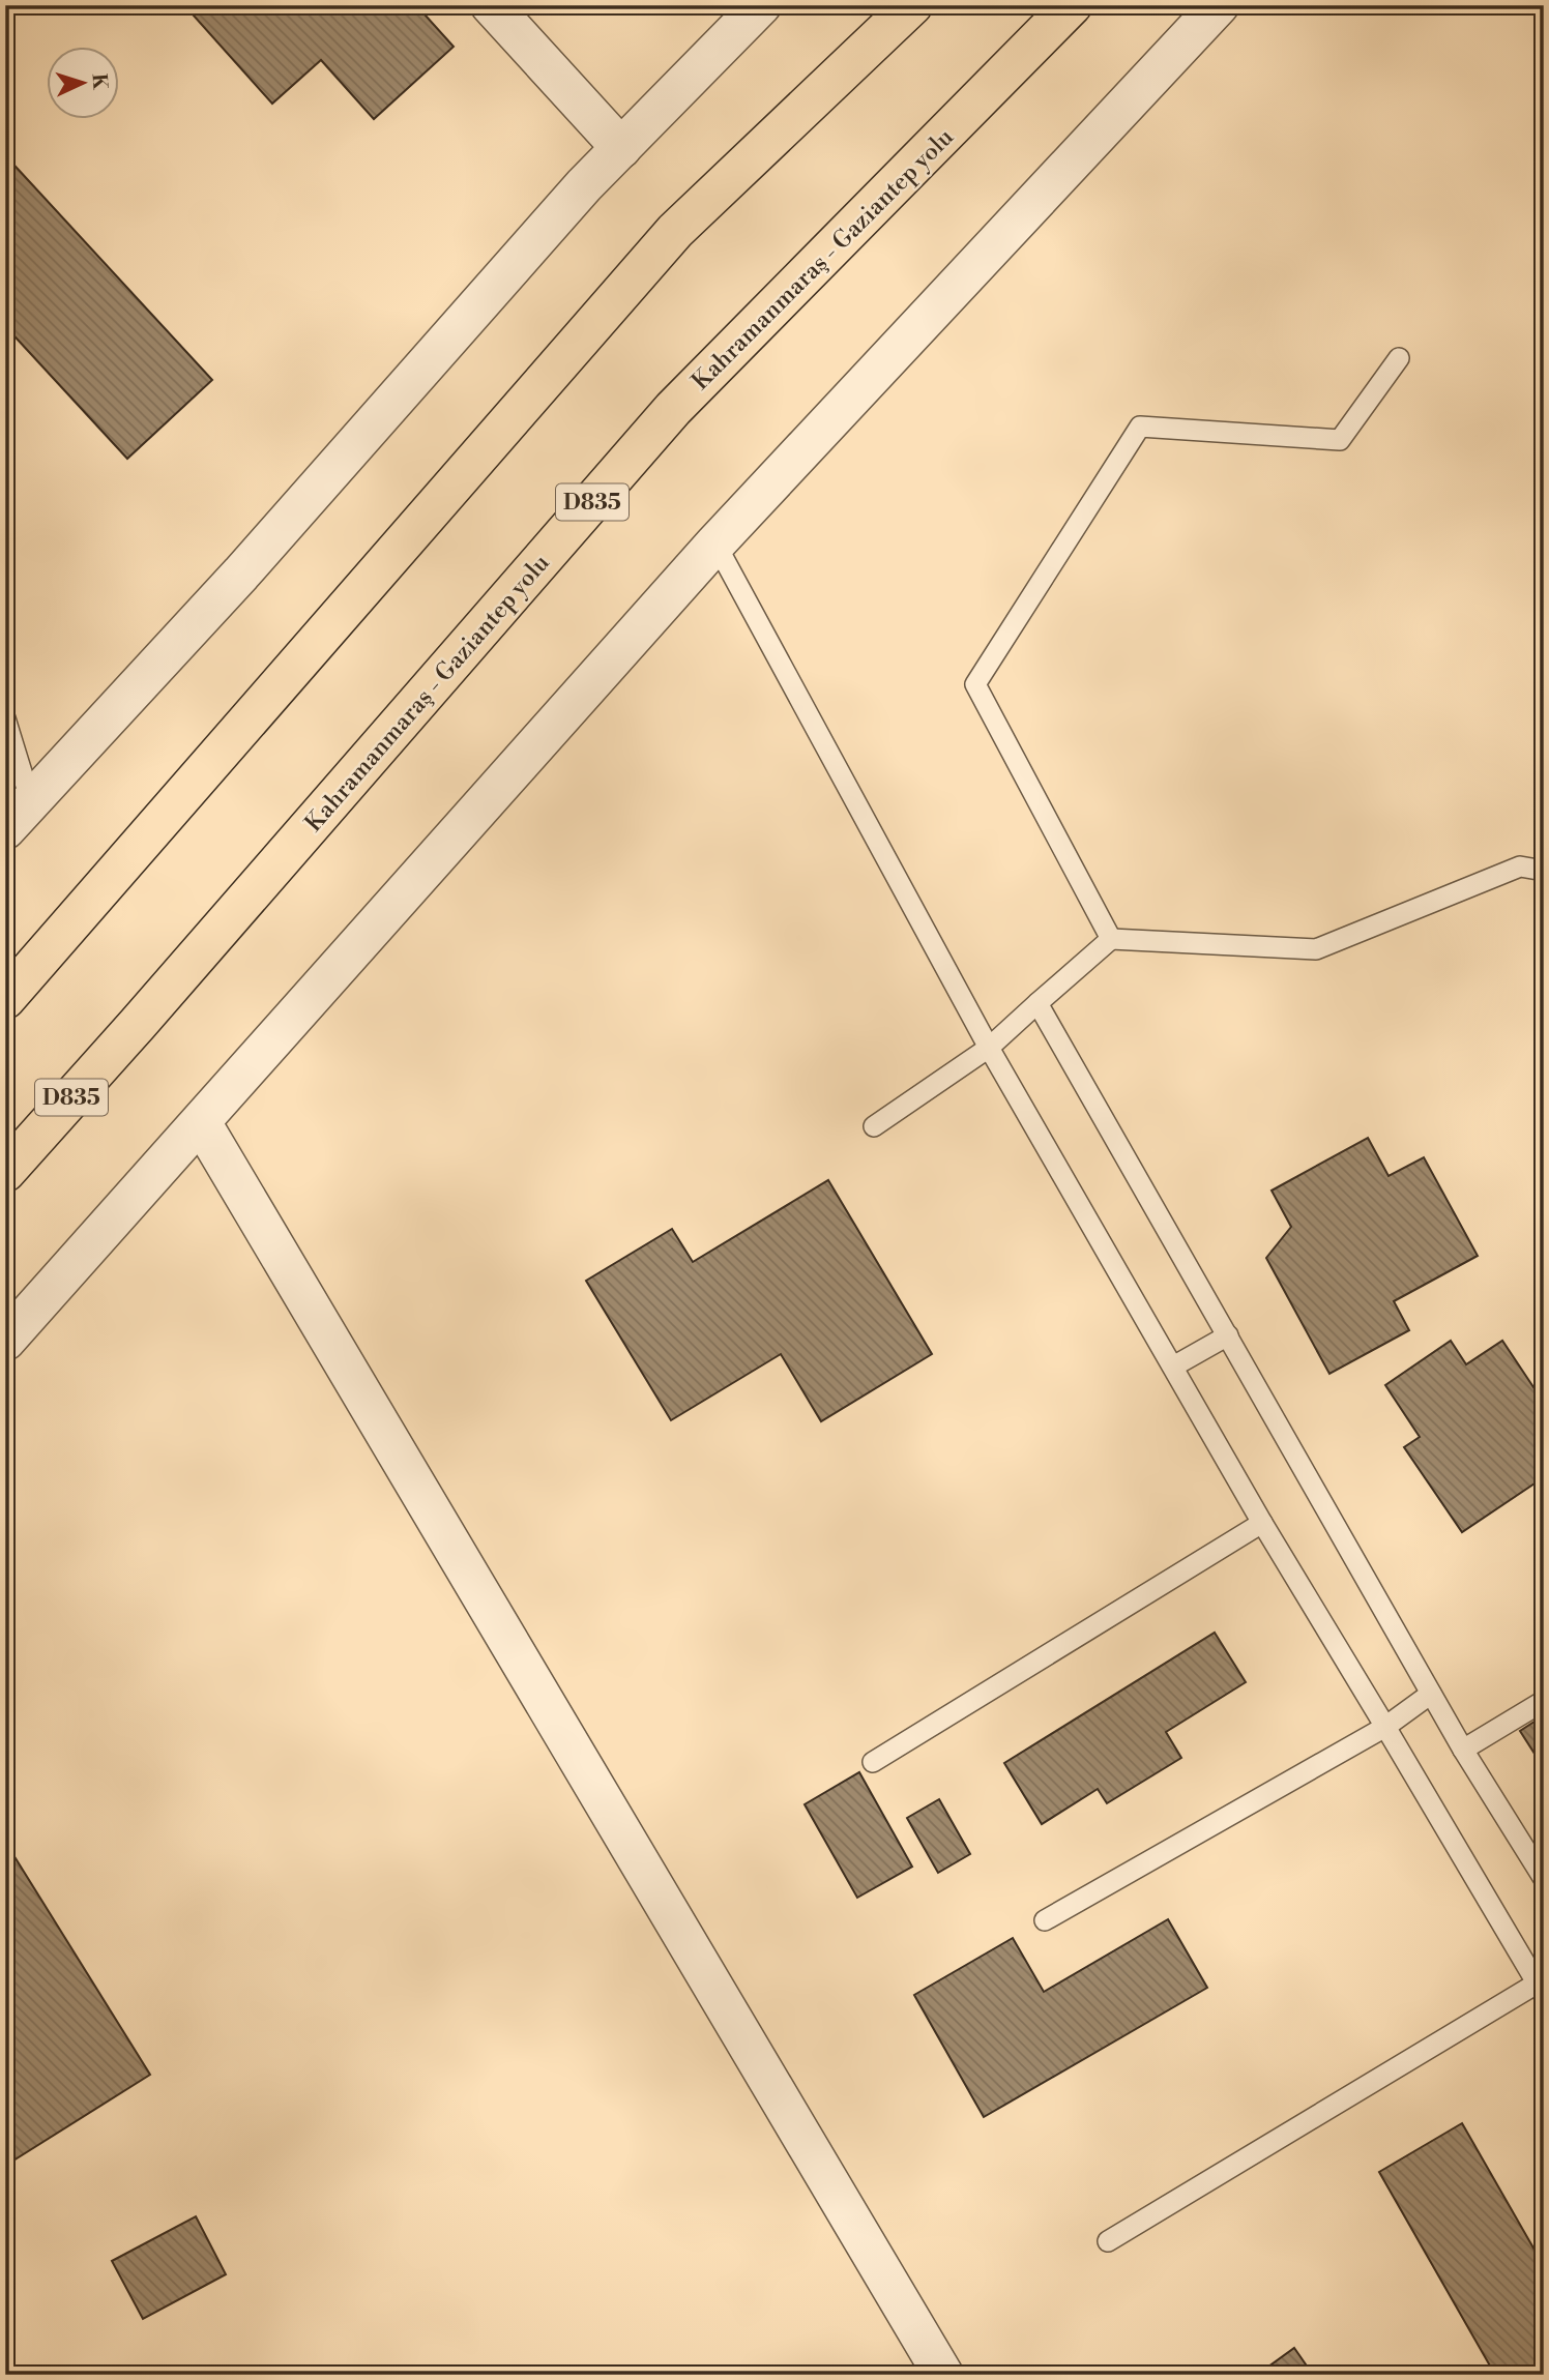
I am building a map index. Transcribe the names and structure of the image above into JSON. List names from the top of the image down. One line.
{"streets":{"highway":["Kahramanmaraş - Gaziantep yolu","D835"]},"north":"right"}
